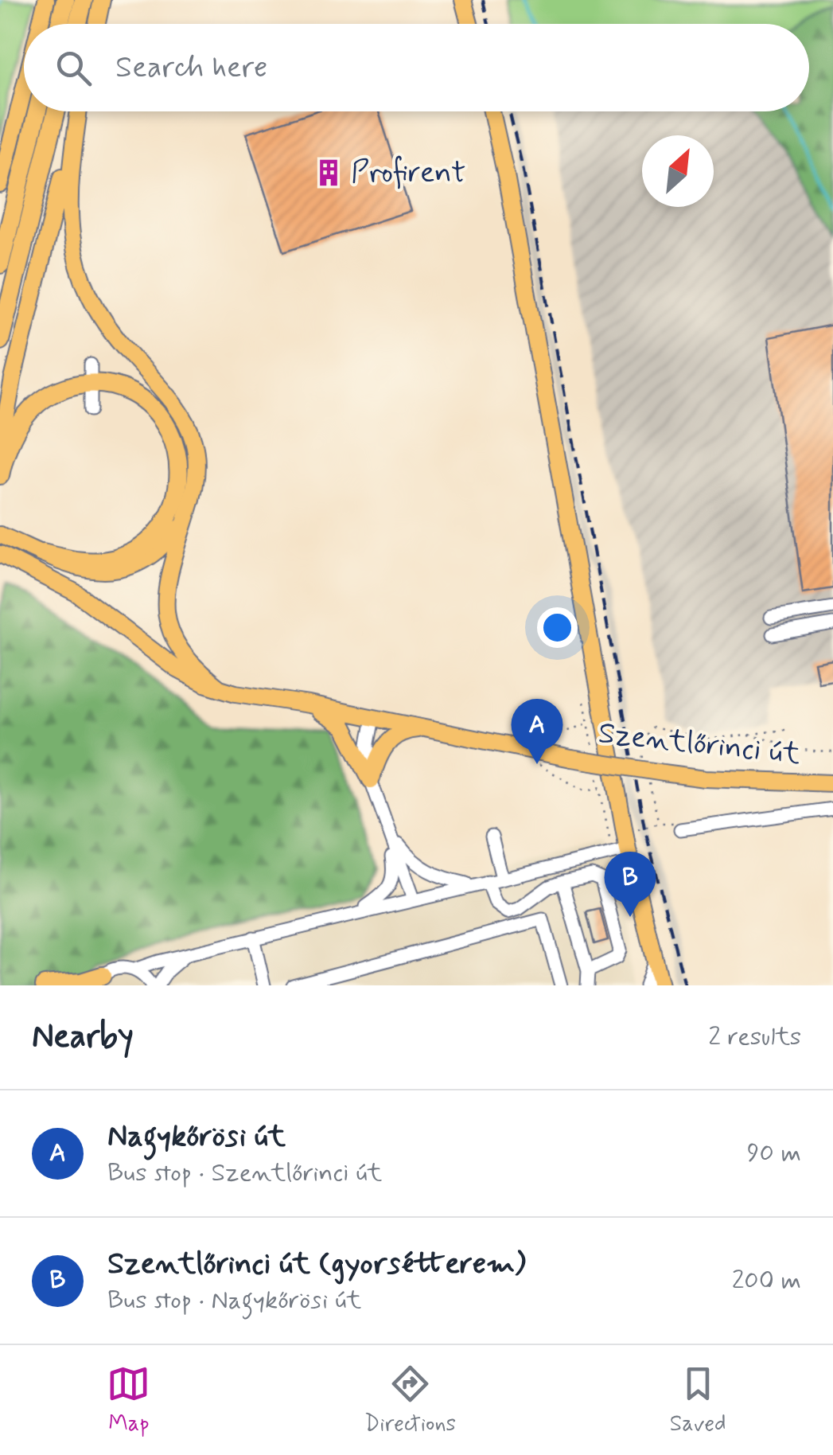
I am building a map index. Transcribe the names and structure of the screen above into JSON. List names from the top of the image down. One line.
{"streets":{"main road":["Szentlőrinci út"]},"places":{"building":["Profirent"]},"north":"top right","page":{"search":"Search here","pins":["A","B"],"heading":["Nearby","2 results"],"list":[{"mark":"A","name":"Nagykőrösi út","note":"Bus stop · Szentlőrinci út","value":"90 m"},{"mark":"B","name":"Szentlőrinci út (gyorsétterem)","note":"Bus stop · Nagykőrösi út","value":"200 m"}],"nav":["Map","Directions","Saved"]}}
